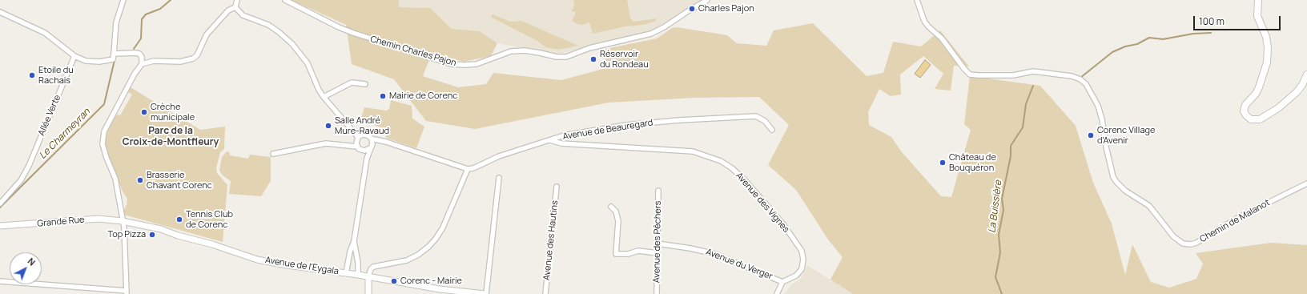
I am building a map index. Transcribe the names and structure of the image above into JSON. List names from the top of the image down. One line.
{"streets":{"street":["Chemin Charles Pajon","Allée Verte","Avenue de Beauregard","Avenue des Vignes","Chemin de Malanot","Grande Rue","Avenue des Hautins","Avenue des Pêchers","Avenue du Verger","Avenue de l'Eygala"]},"crossings":[["Avenue de Beauregard","Avenue des Vignes"],["Avenue des Vignes","Avenue du Verger"],["Grande Rue","Avenue de l'Eygala"],["Avenue des Pêchers","Avenue du Verger"]],"districts":["Parc de la Croix-de-Montfleury"],"water":["Le Charmeyran","La Buissière"],"places":["Charles Pajon","Réservoir du Rondeau","Etoile du Rachais","Mairie de Corenc","Crèche municipale","Salle André Mure-Ravaud","Corenc Village d'Avenir","Château de Bouquéron","Brasserie Chavant Corenc","Tennis Club de Corenc","Top Pizza","Corenc - Mairie"],"scale_bar":"100 m","north":"top right"}
